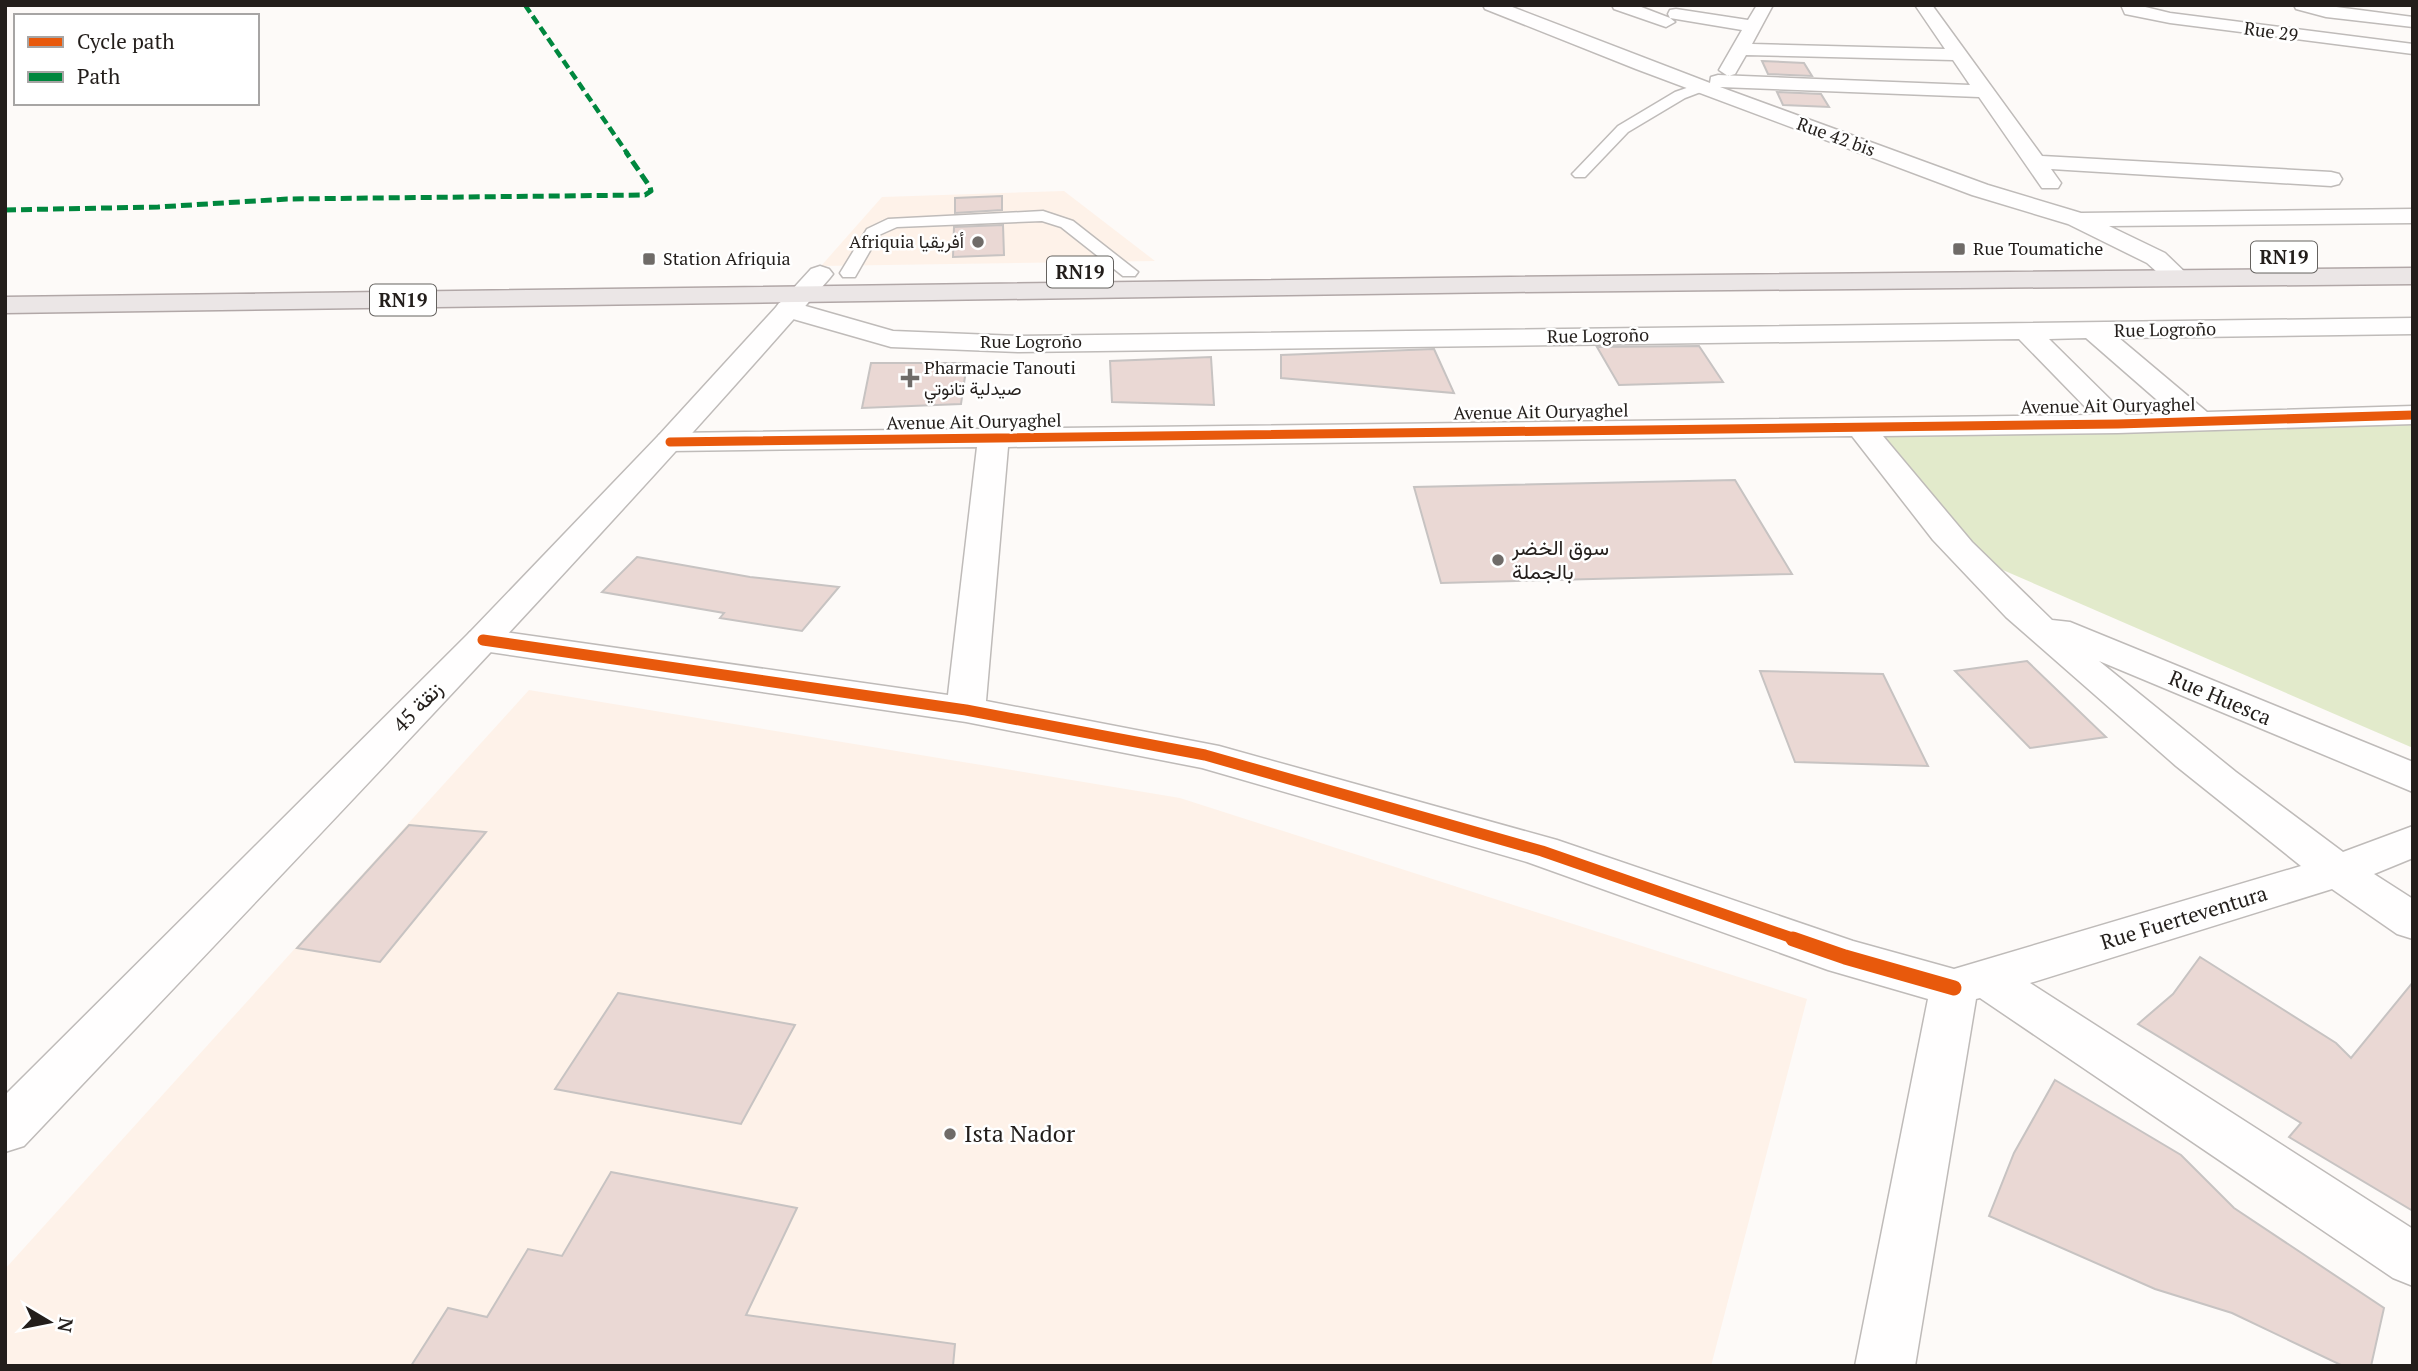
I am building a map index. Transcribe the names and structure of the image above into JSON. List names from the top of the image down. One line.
{"streets":{"main road":["RN19"],"street":["Rue 29","Rue 42 bis","Rue Logroño","Avenue Ait Ouryaghel","Rue Huesca","زنقة 45","Rue Fuerteventura"]},"crossings":[["Rue 42 bis","RN19"],["RN19","Rue Logroño"],["RN19","زنقة 45"],["Rue Logroño","زنقة 45"],["Avenue Ait Ouryaghel","زنقة 45"]],"places":{"other":["Afriquia أفريقيا","سوق الخضر بالجملة","Ista Nador"],"transit":["Rue Toumatiche","Station Afriquia"],"health":["Pharmacie Tanouti صيدلية تانوتي"]},"legend":["Cycle path","Path"],"north":"right"}
